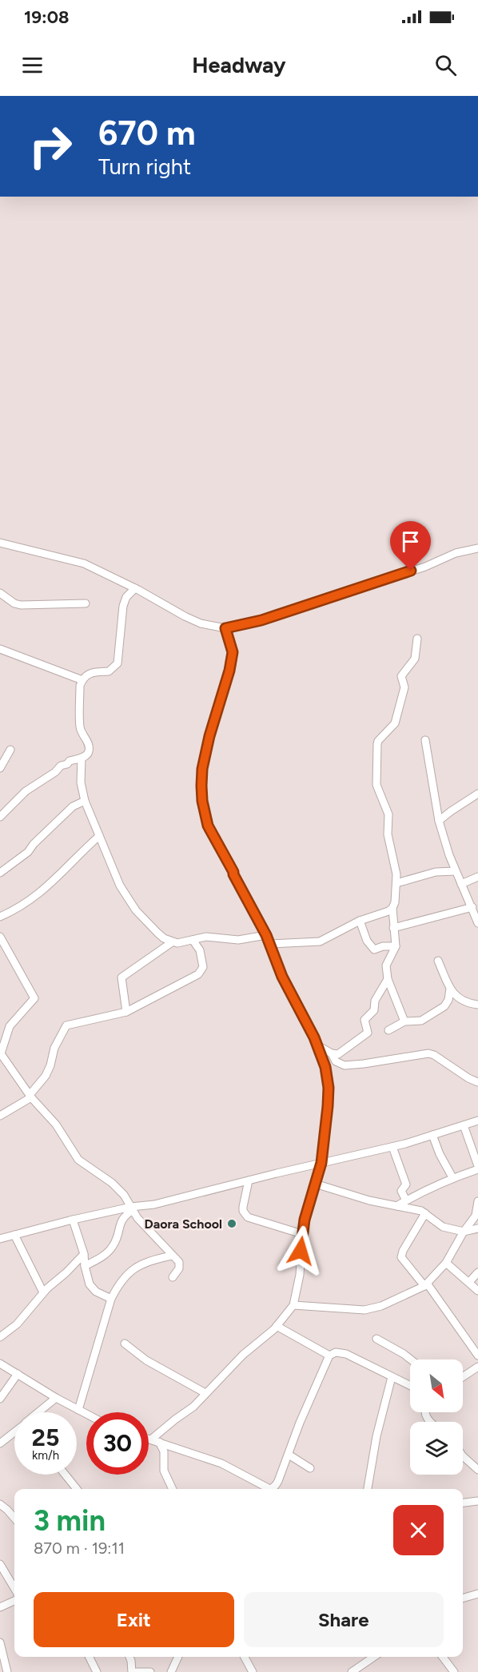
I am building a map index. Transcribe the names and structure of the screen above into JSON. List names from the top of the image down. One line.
{"places":["Daora School"],"north":"bottom right","page":{"status":"19:08","header":"Headway","turn":["670 m","Turn right"],"speed":"25 km/h","limit":"30","heading":["3 min","870 m · 19:11"],"buttons":["Exit","Share"]}}
